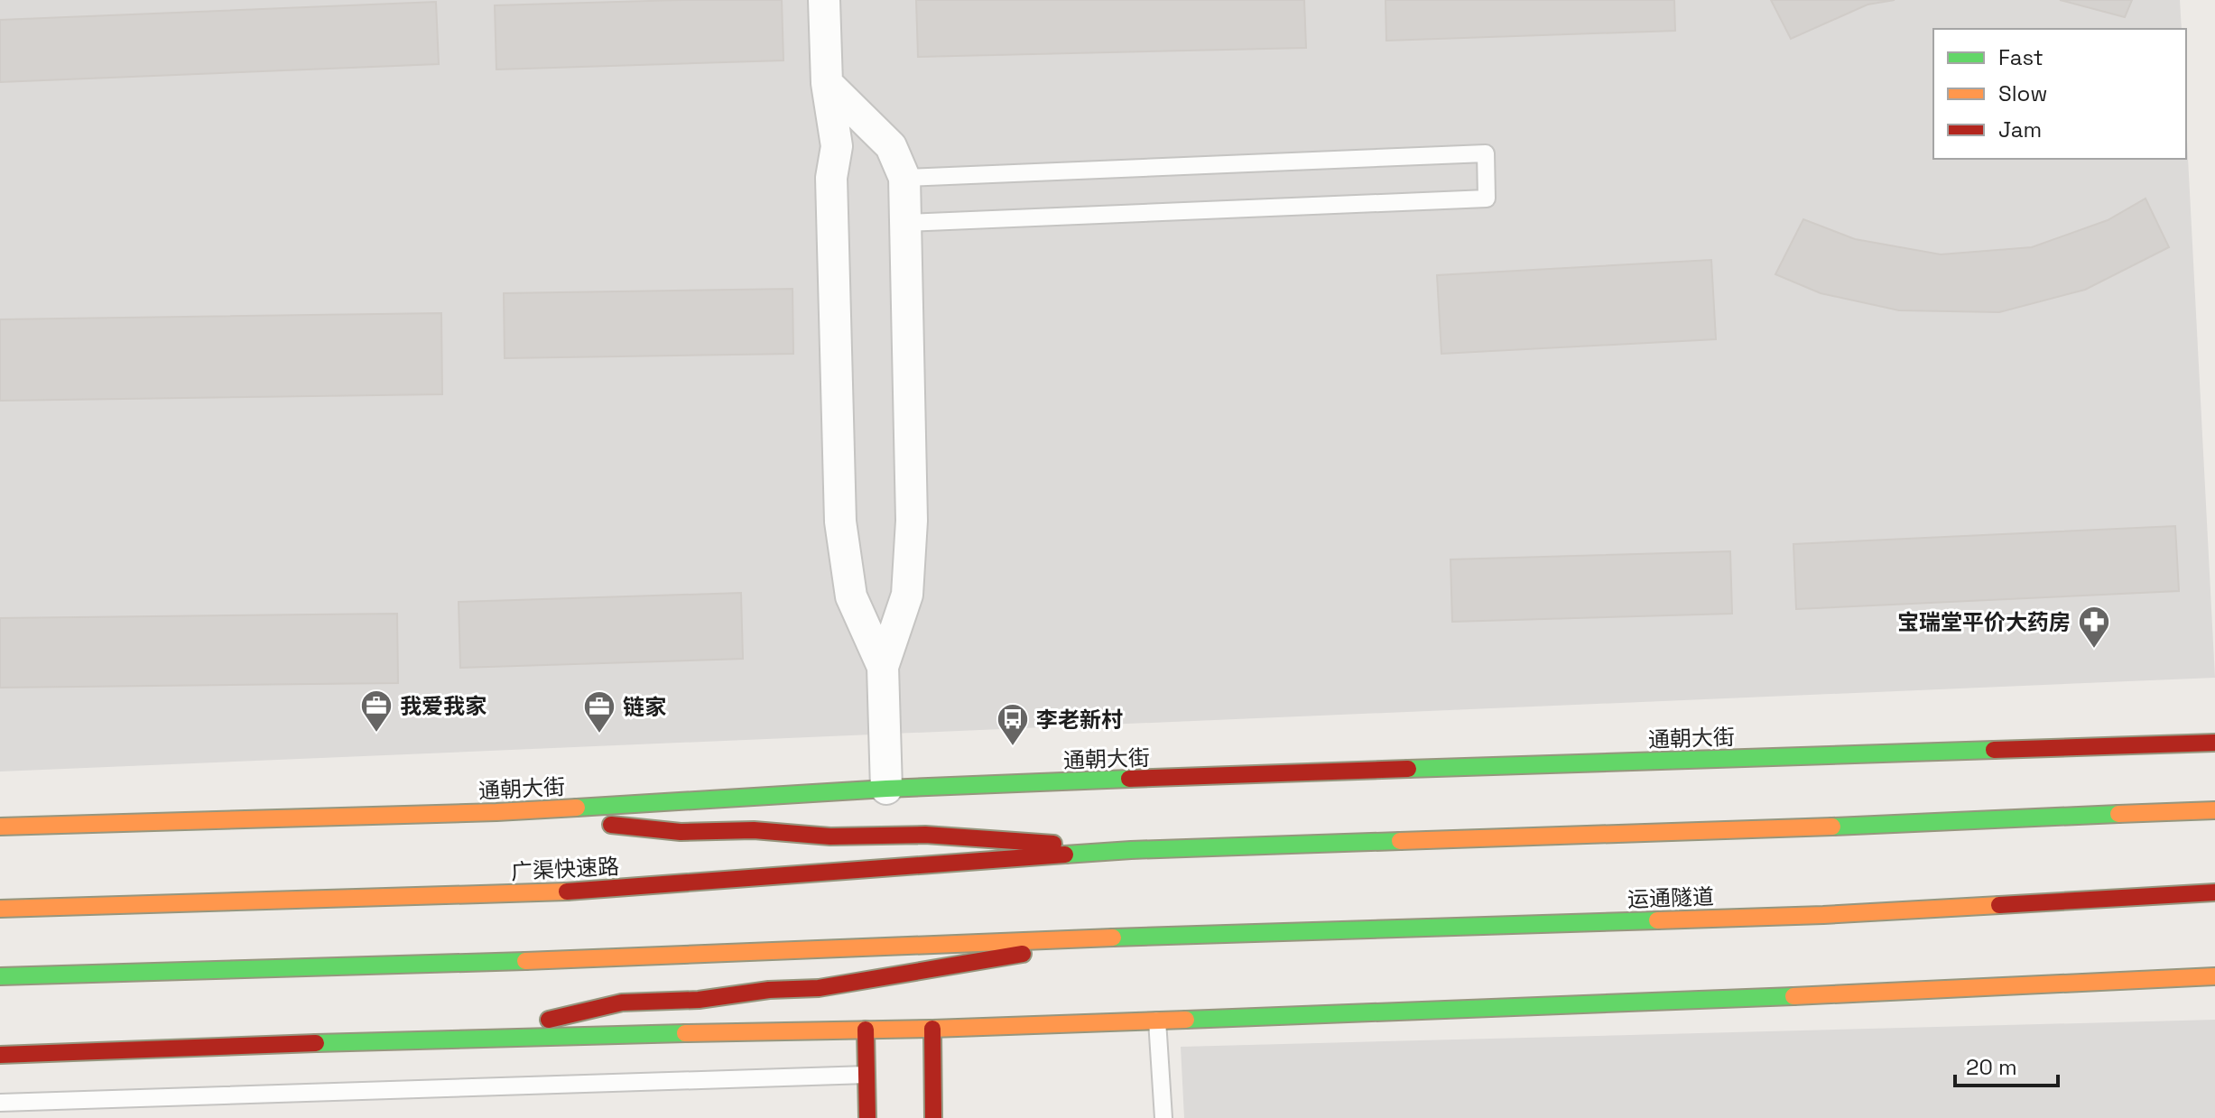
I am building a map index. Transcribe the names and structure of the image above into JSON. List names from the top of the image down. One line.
{"streets":{"main road":["通朝大街","广渠快速路","运通隧道"]},"places":{"pharmacy":["宝瑞堂平价大药房"],"office":["我爱我家","链家"],"bus stop":["李老新村"]},"legend":["Fast","Slow","Jam"],"scale_bar":"20 m"}
